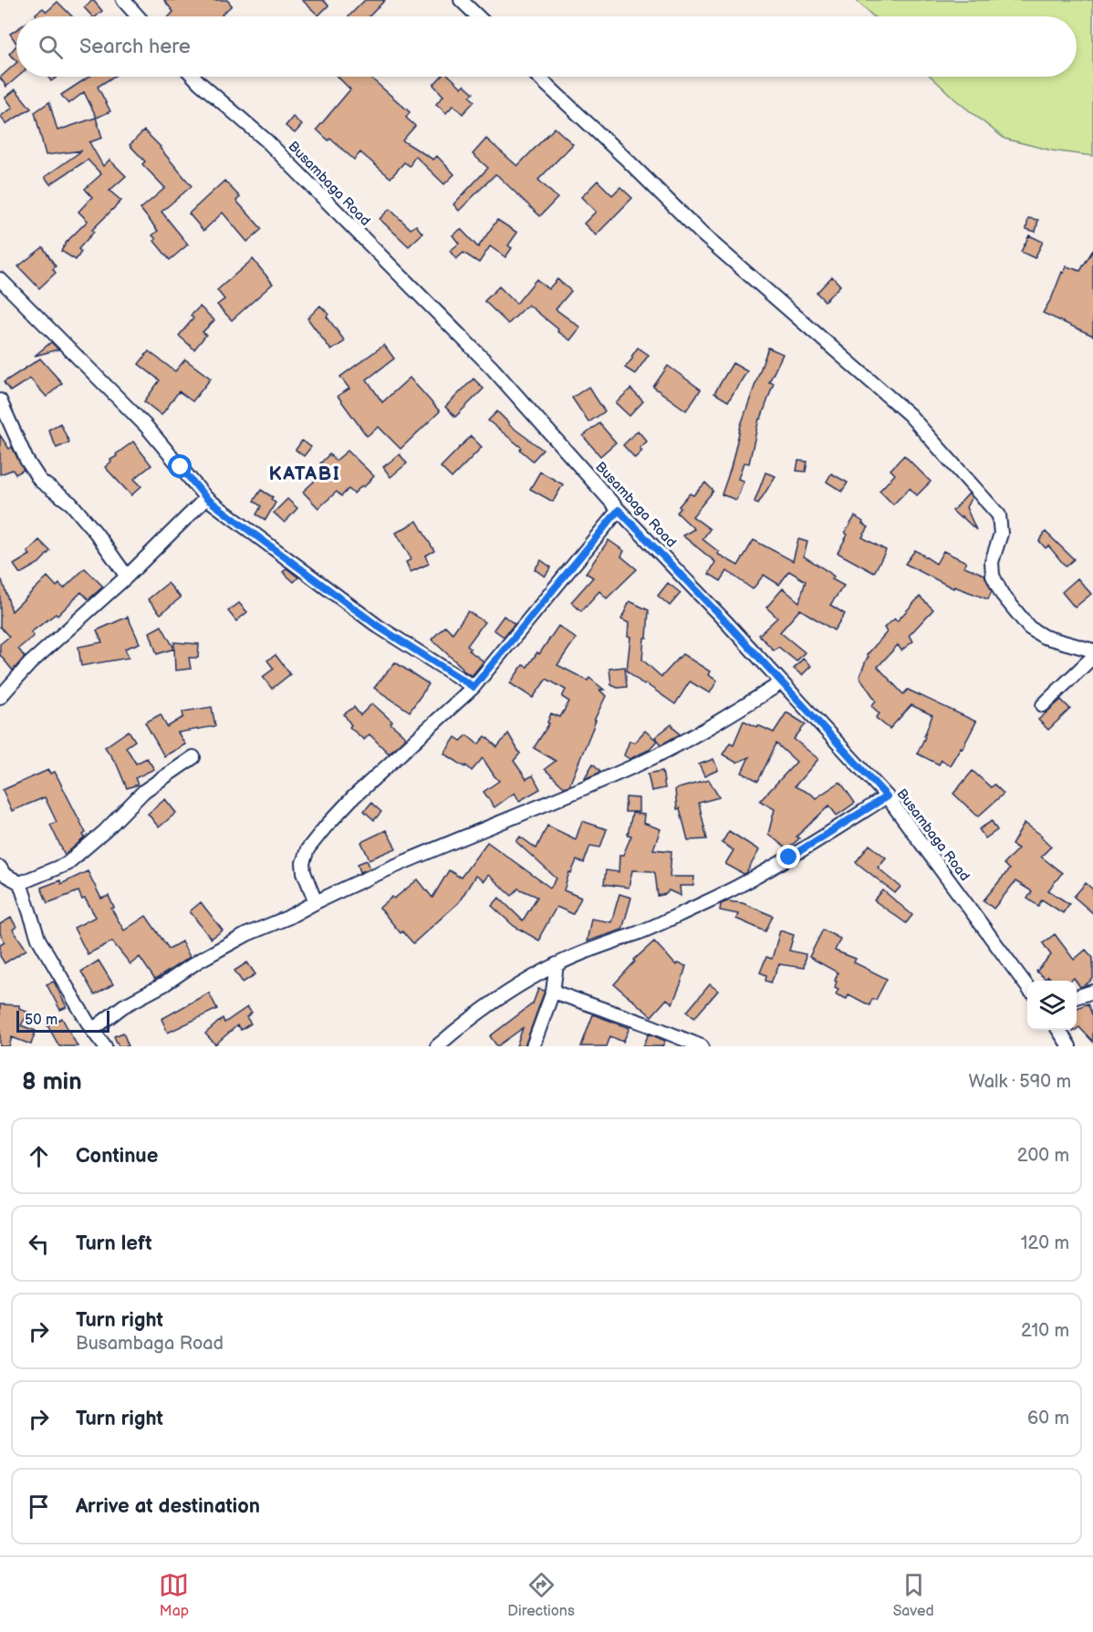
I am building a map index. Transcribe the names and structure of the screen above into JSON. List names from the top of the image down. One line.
{"streets":{"street":["Busambaga Road"]},"districts":["KATABI"],"scale_bar":"50 m","page":{"search":"Search here","scale":"50 m","heading":["8 min","Walk · 590 m"],"list":[["Continue","200 m"],["Turn left","120 m"],["Turn right","Busambaga Road","210 m"],["Turn right","60 m"],"Arrive at destination"],"nav":["Map","Directions","Saved"]}}
